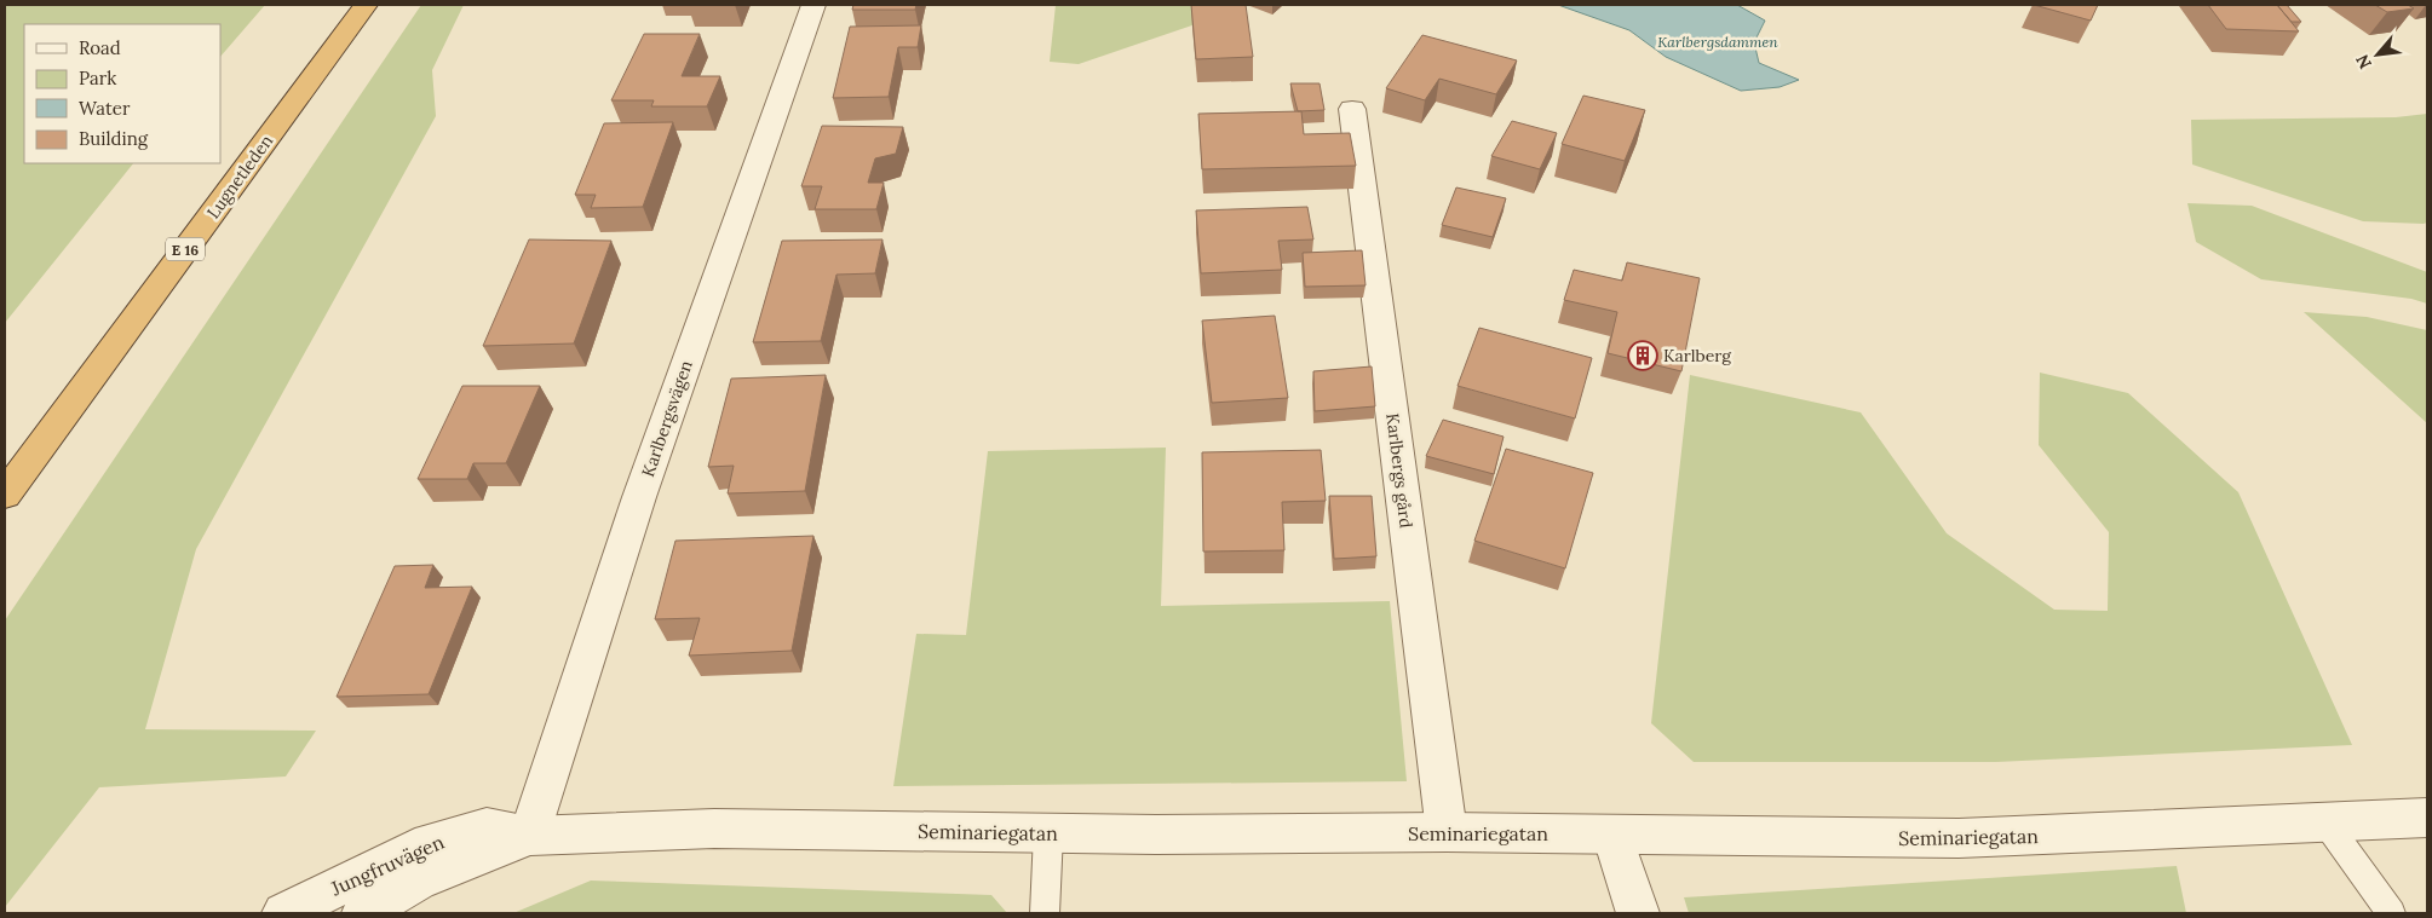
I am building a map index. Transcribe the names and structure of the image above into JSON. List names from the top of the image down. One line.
{"streets":{"highway":["Lugnetleden","E 16"],"street":["Karlbergsvägen","Karlbergs gård","Seminariegatan","Jungfruvägen"]},"crossings":[["Karlbergsvägen","Seminariegatan"],["Karlbergsvägen","Jungfruvägen"],["Karlbergs gård","Seminariegatan"],["Seminariegatan","Jungfruvägen"]],"water":["Karlbergsdammen"],"places":{"building":["Karlberg"]},"legend":["Road","Park","Water","Building"],"north":"bottom left"}
